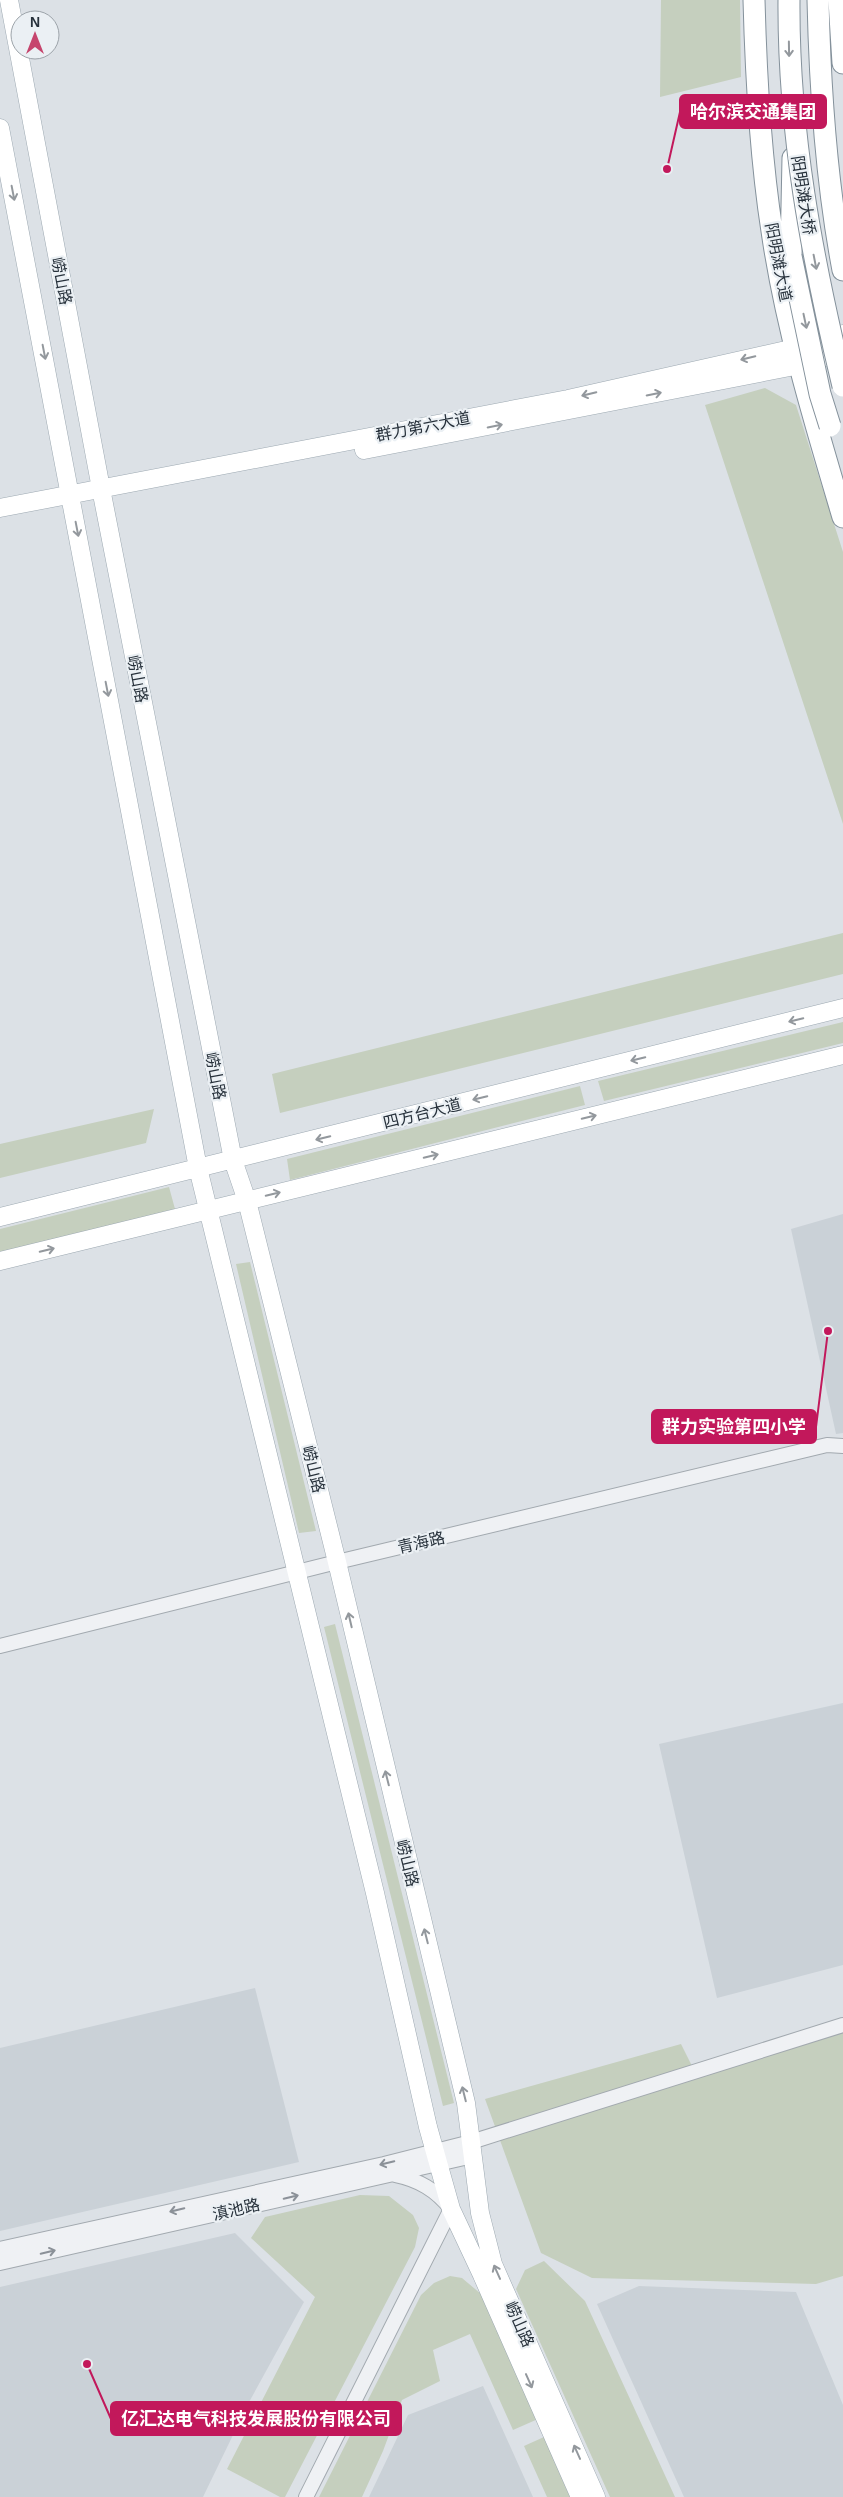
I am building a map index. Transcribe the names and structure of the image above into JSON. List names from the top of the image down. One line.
{"streets":{"highway":["阳明滩大桥","阳明滩大道"],"main road":["崂山路","群力第六大道","四方台大道"],"street":["青海路","滇池路"]},"crossings":[["阳明滩大道","群力第六大道"],["崂山路","群力第六大道"],["崂山路","四方台大道"],["崂山路","青海路"],["崂山路","滇池路"]],"places":["哈尔滨交通集团","群力实验第四小学","亿汇达电气科技发展股份有限公司"],"north":"top"}
